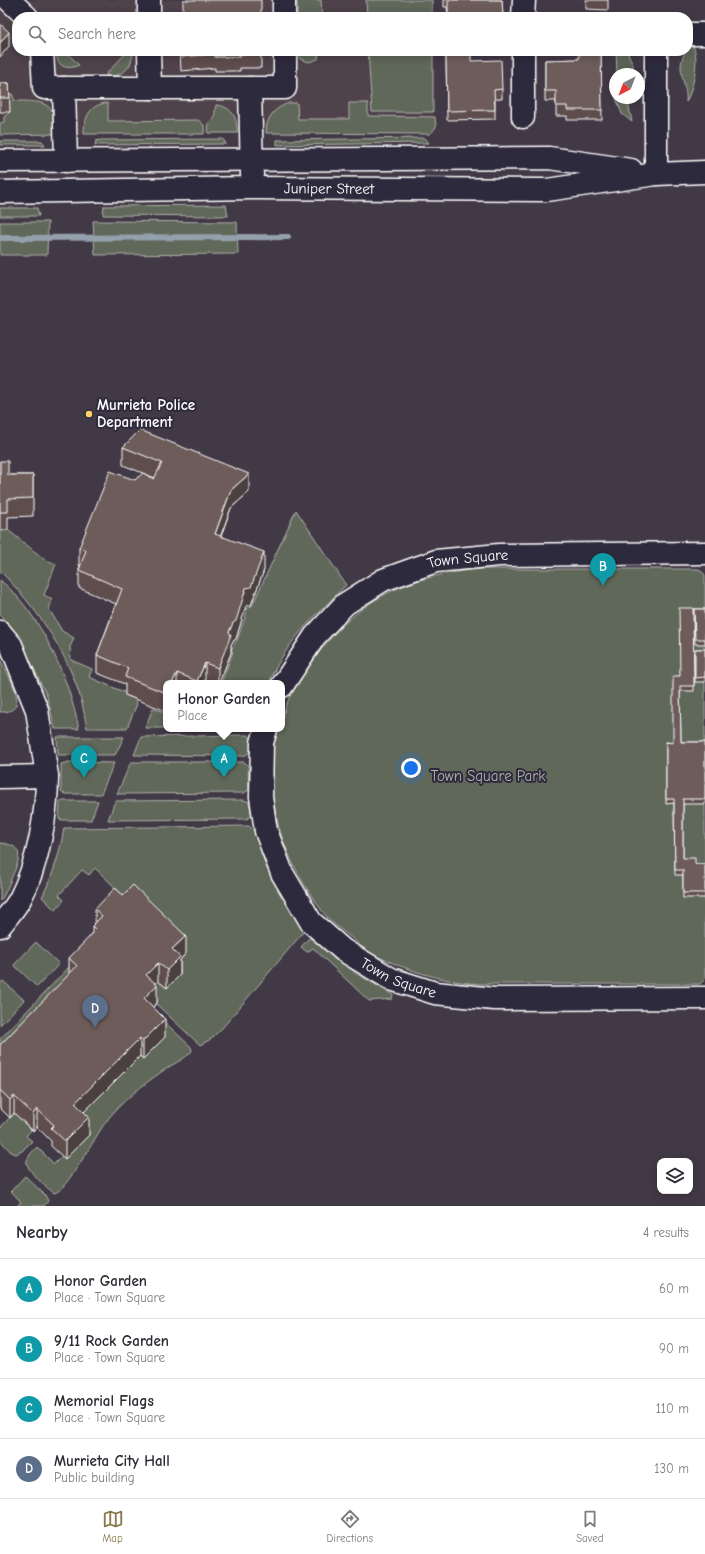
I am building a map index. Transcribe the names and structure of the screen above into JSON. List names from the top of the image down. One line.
{"streets":{"street":["Juniper Street","Town Square"]},"parks":["Town Square Park"],"places":["Murrieta Police Department"],"north":"bottom left","page":{"search":"Search here","pins":["B","A","C","D"],"popup":["Honor Garden","Place"],"heading":["Nearby","4 results"],"list":[{"mark":"A","name":"Honor Garden","note":"Place · Town Square","value":"60 m"},{"mark":"B","name":"9/11 Rock Garden","note":"Place · Town Square","value":"90 m"},{"mark":"C","name":"Memorial Flags","note":"Place · Town Square","value":"110 m"},{"mark":"D","name":"Murrieta City Hall","note":"Public building","value":"130 m"}],"nav":["Map","Directions","Saved"]}}
